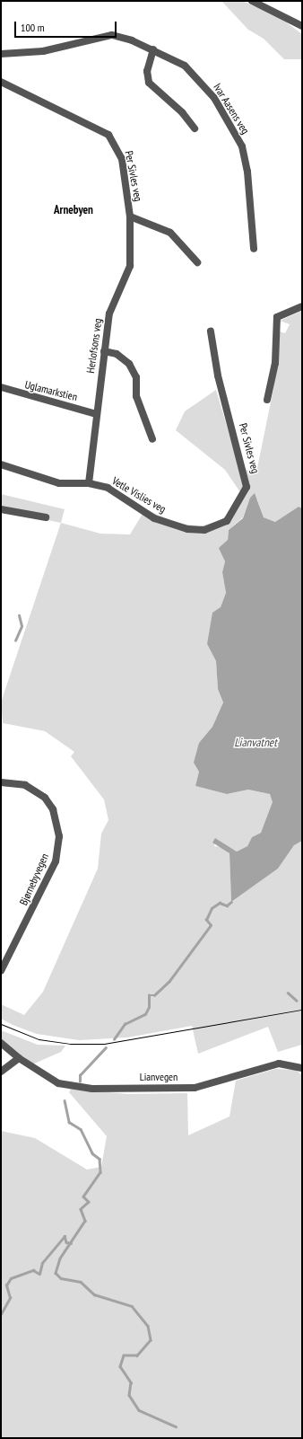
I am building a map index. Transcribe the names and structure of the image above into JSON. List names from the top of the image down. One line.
{"streets":{"street":["Ivar Aasens veg","Per Sivles veg","Herlofsons veg","Uglamarkstien","Vetle Vislies veg","Bjørnebyvegen","Lianvegen"]},"crossings":[["Per Sivles veg","Herlofsons veg"],["Per Sivles veg","Vetle Vislies veg"],["Herlofsons veg","Uglamarkstien"],["Herlofsons veg","Vetle Vislies veg"]],"districts":["Arnebyen"],"water":["Lianvatnet"],"scale_bar":"100 m"}
